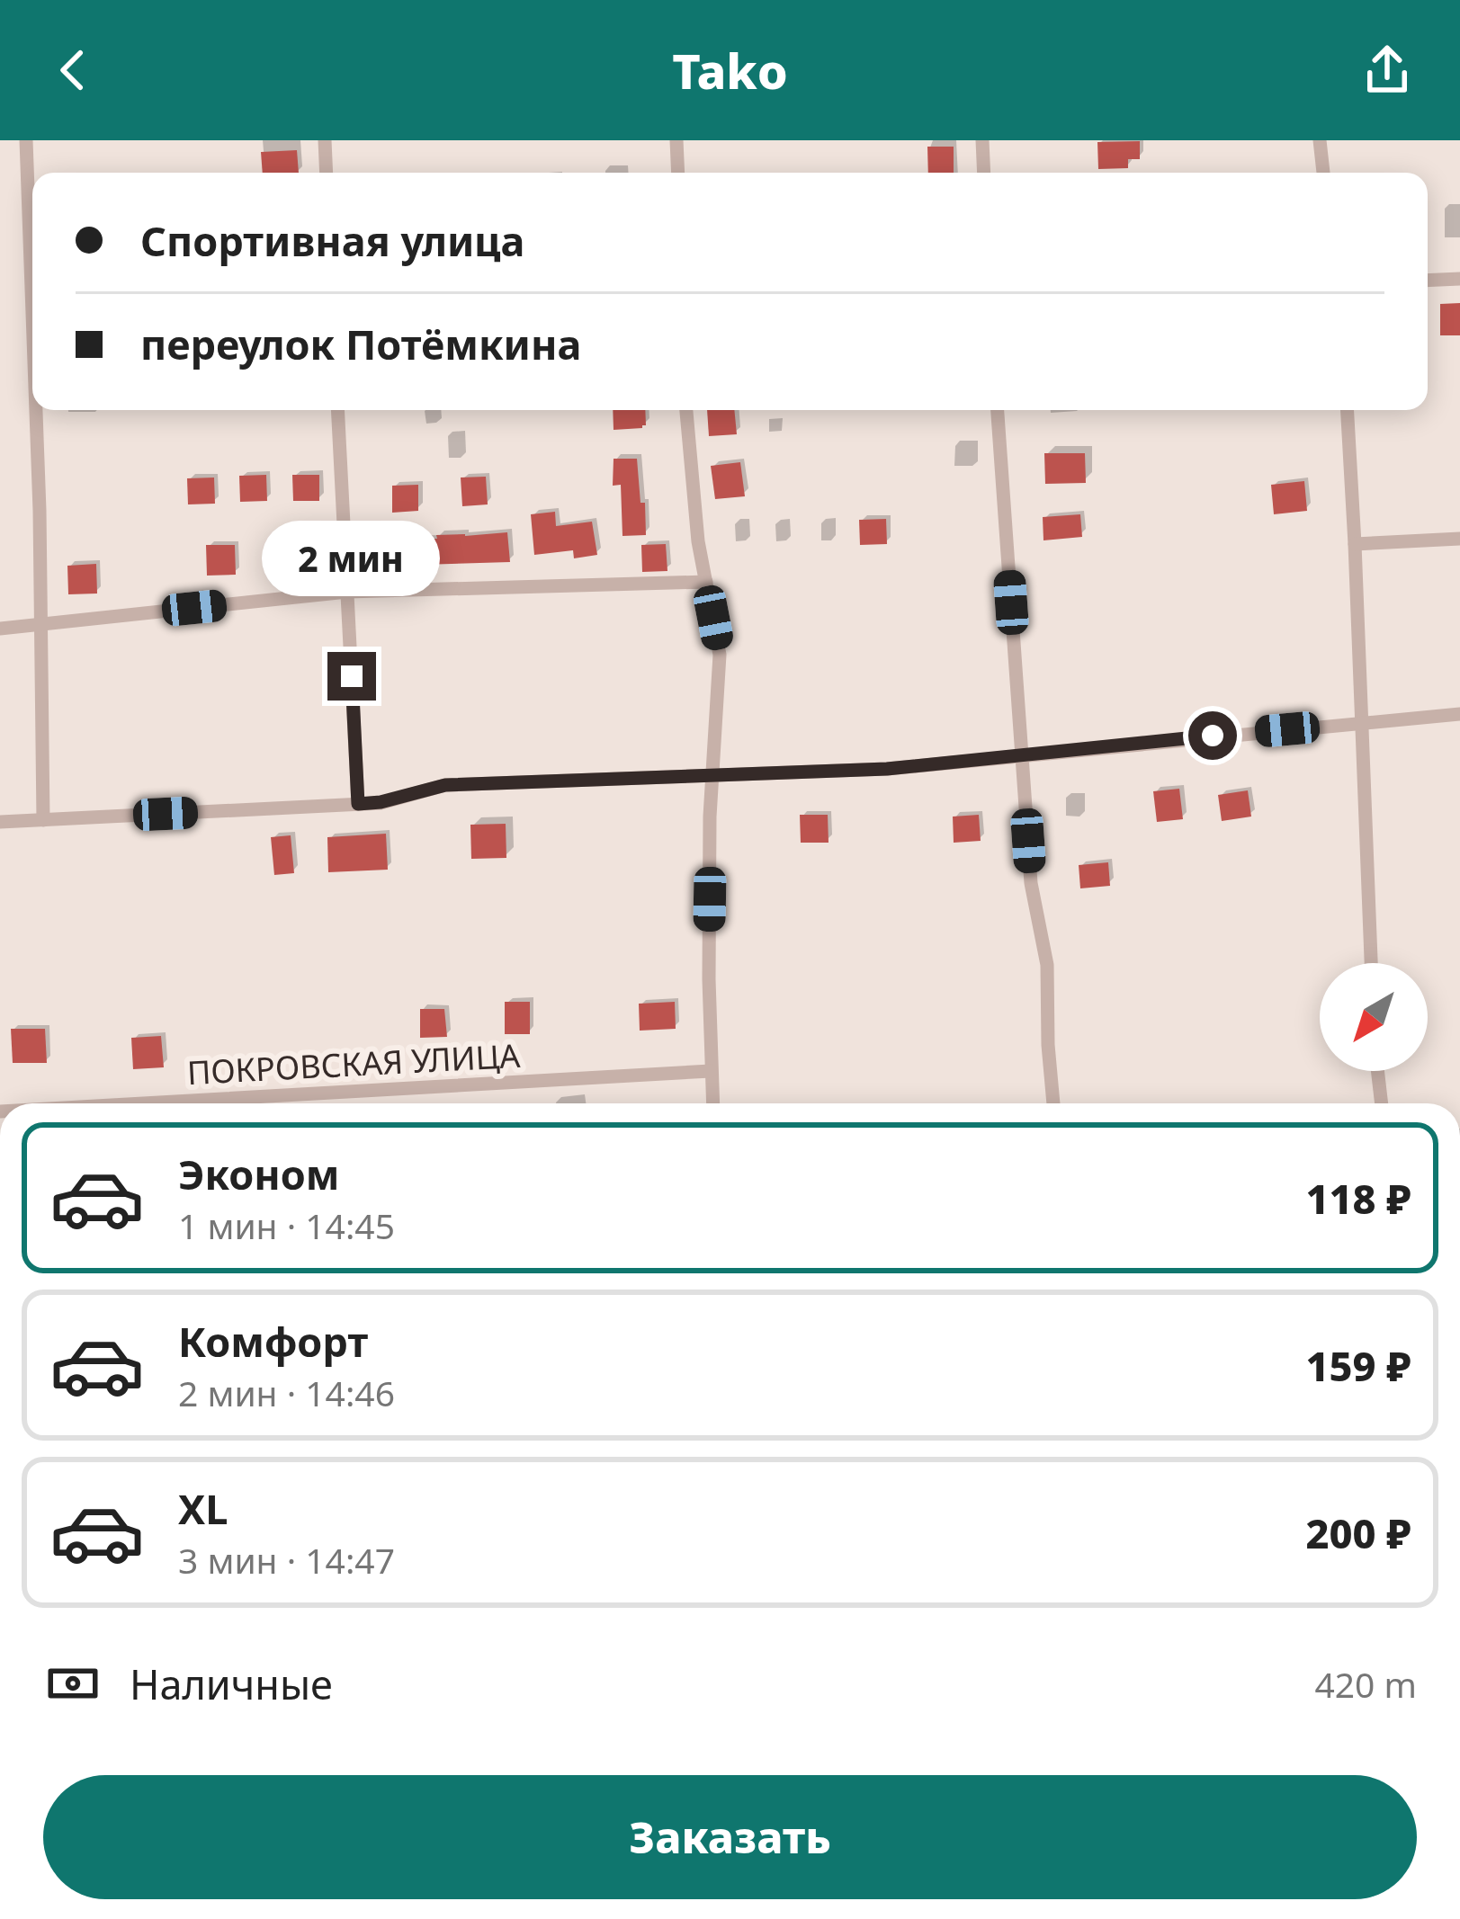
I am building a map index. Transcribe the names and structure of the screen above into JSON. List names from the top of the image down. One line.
{"streets":{"street":["ПОКРОВСКАЯ УЛИЦА"]},"north":"bottom left","page":{"header":"Tako","banner":["Спортивная улица","переулок Потёмкина"],"bubble":"2 мин","list":[{"name":"Эконом","note":"1 мин · 14:45","value":"118 ₽"},{"name":"Комфорт","note":"2 мин · 14:46","value":"159 ₽"},{"name":"XL","note":"3 мин · 14:47","value":"200 ₽"}],"pay":["Наличные","420 m"],"buttons":"Заказать"}}
